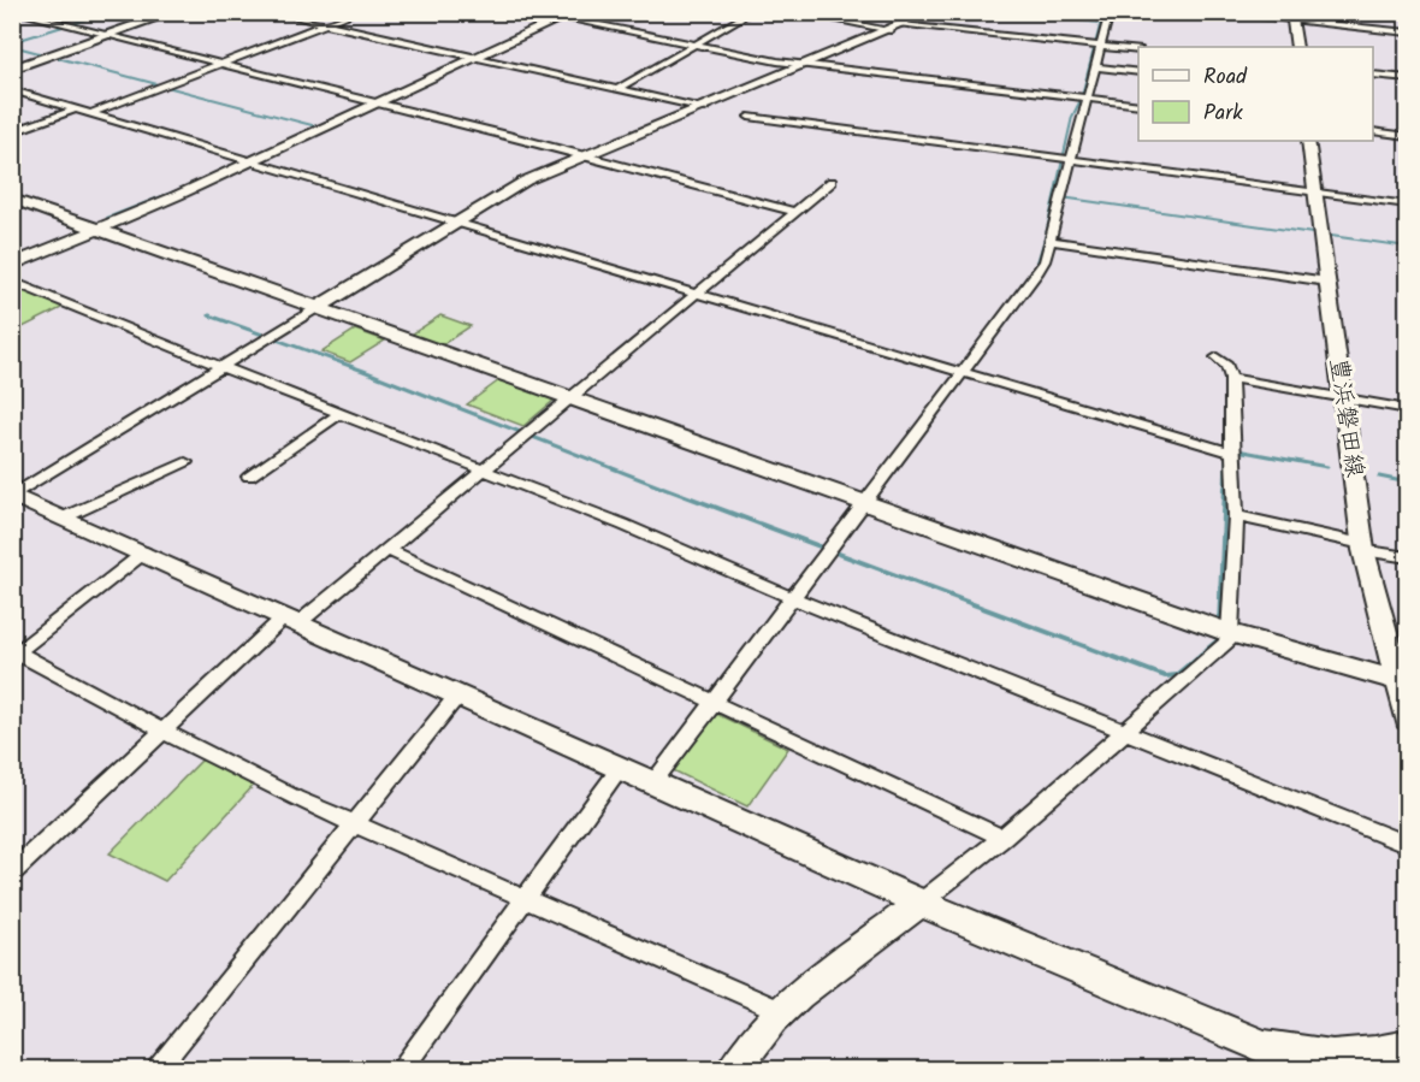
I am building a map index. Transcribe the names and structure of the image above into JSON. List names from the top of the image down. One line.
{"streets":{"street":["豊浜磐田線"]},"legend":["Road","Park"]}
